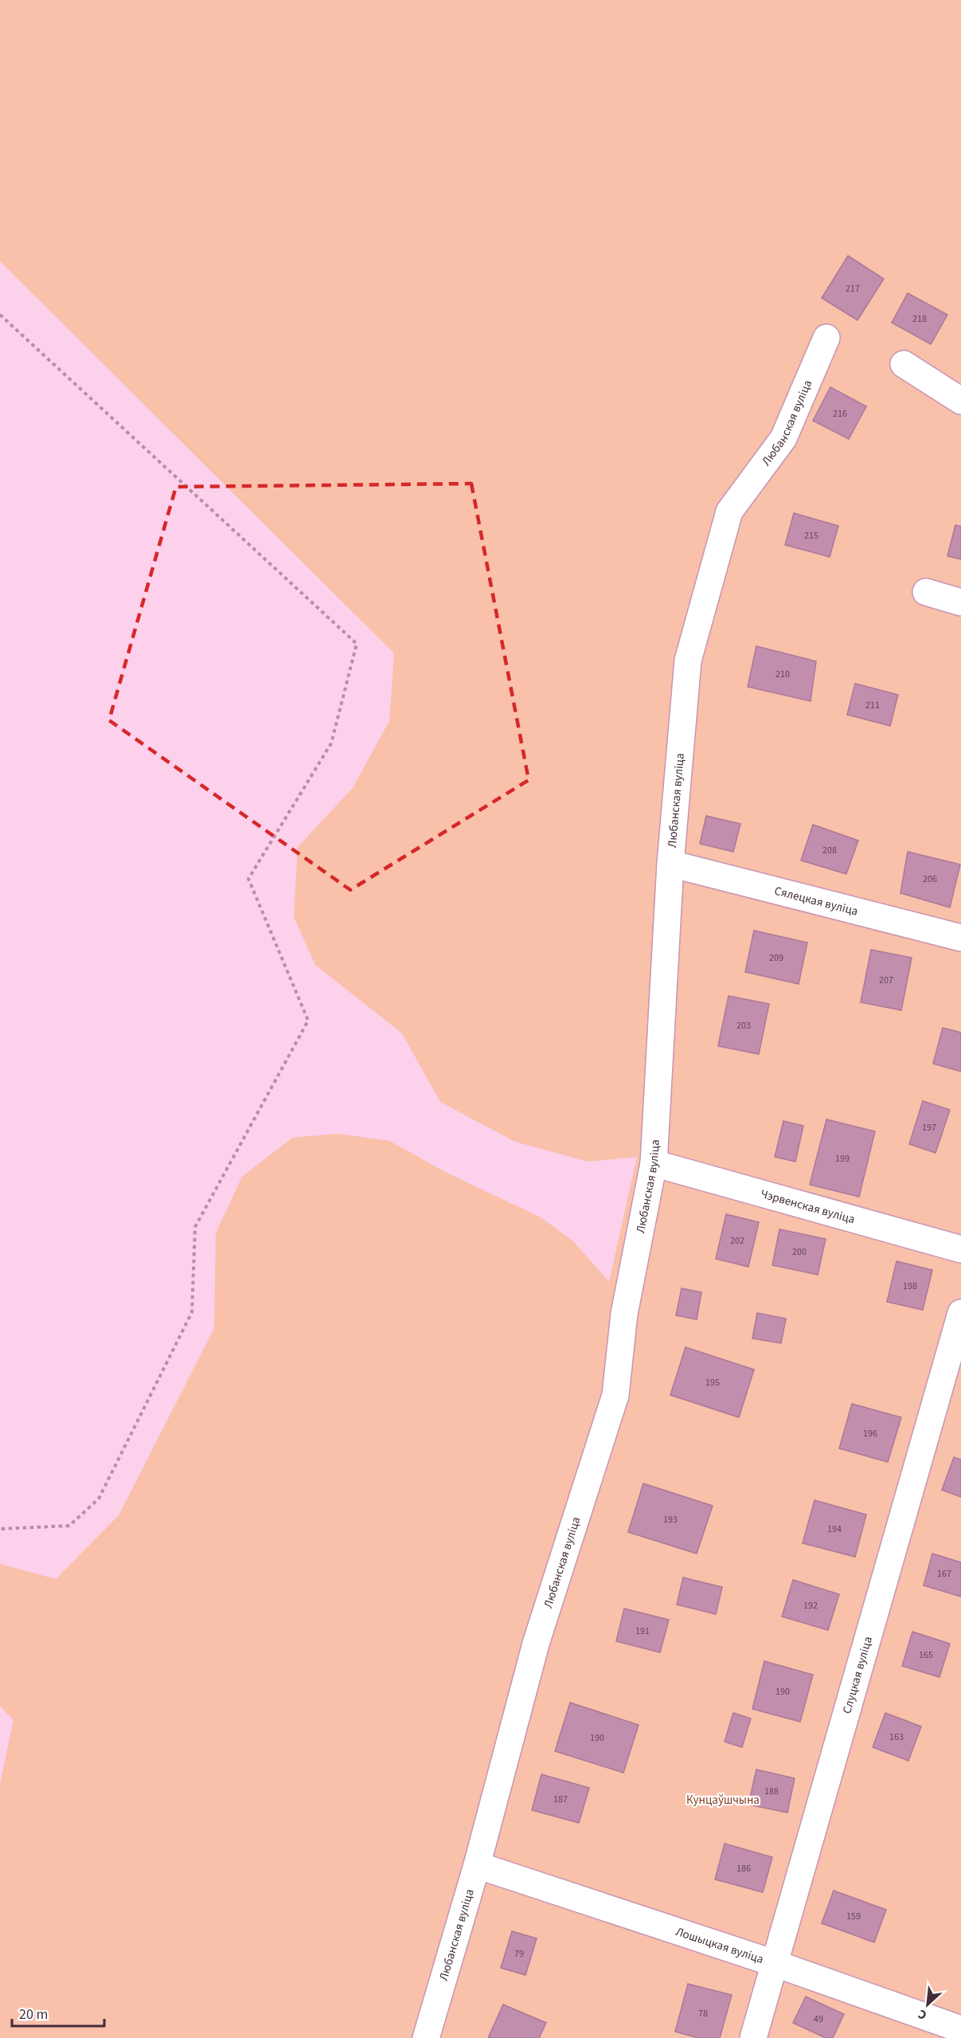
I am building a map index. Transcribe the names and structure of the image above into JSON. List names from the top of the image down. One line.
{"streets":{"street":["Любанская вуліца","Сялецкая вуліца","Чэрвенская вуліца","Слуцкая вуліца","Лошыцкая вуліца"]},"crossings":[["Любанская вуліца","Сялецкая вуліца"],["Любанская вуліца","Чэрвенская вуліца"],["Любанская вуліца","Лошыцкая вуліца"],["Слуцкая вуліца","Лошыцкая вуліца"]],"parks":["Кунцаўшчына"],"house_numbers":["217","218","216","215","210","211","208","206","209","207","203","197","199","202","200","198","195","196","193","194","167","192","191","165","190","163","190","188","187","186","159","79","78","49"],"scale_bar":"20 m","north":"bottom left"}
